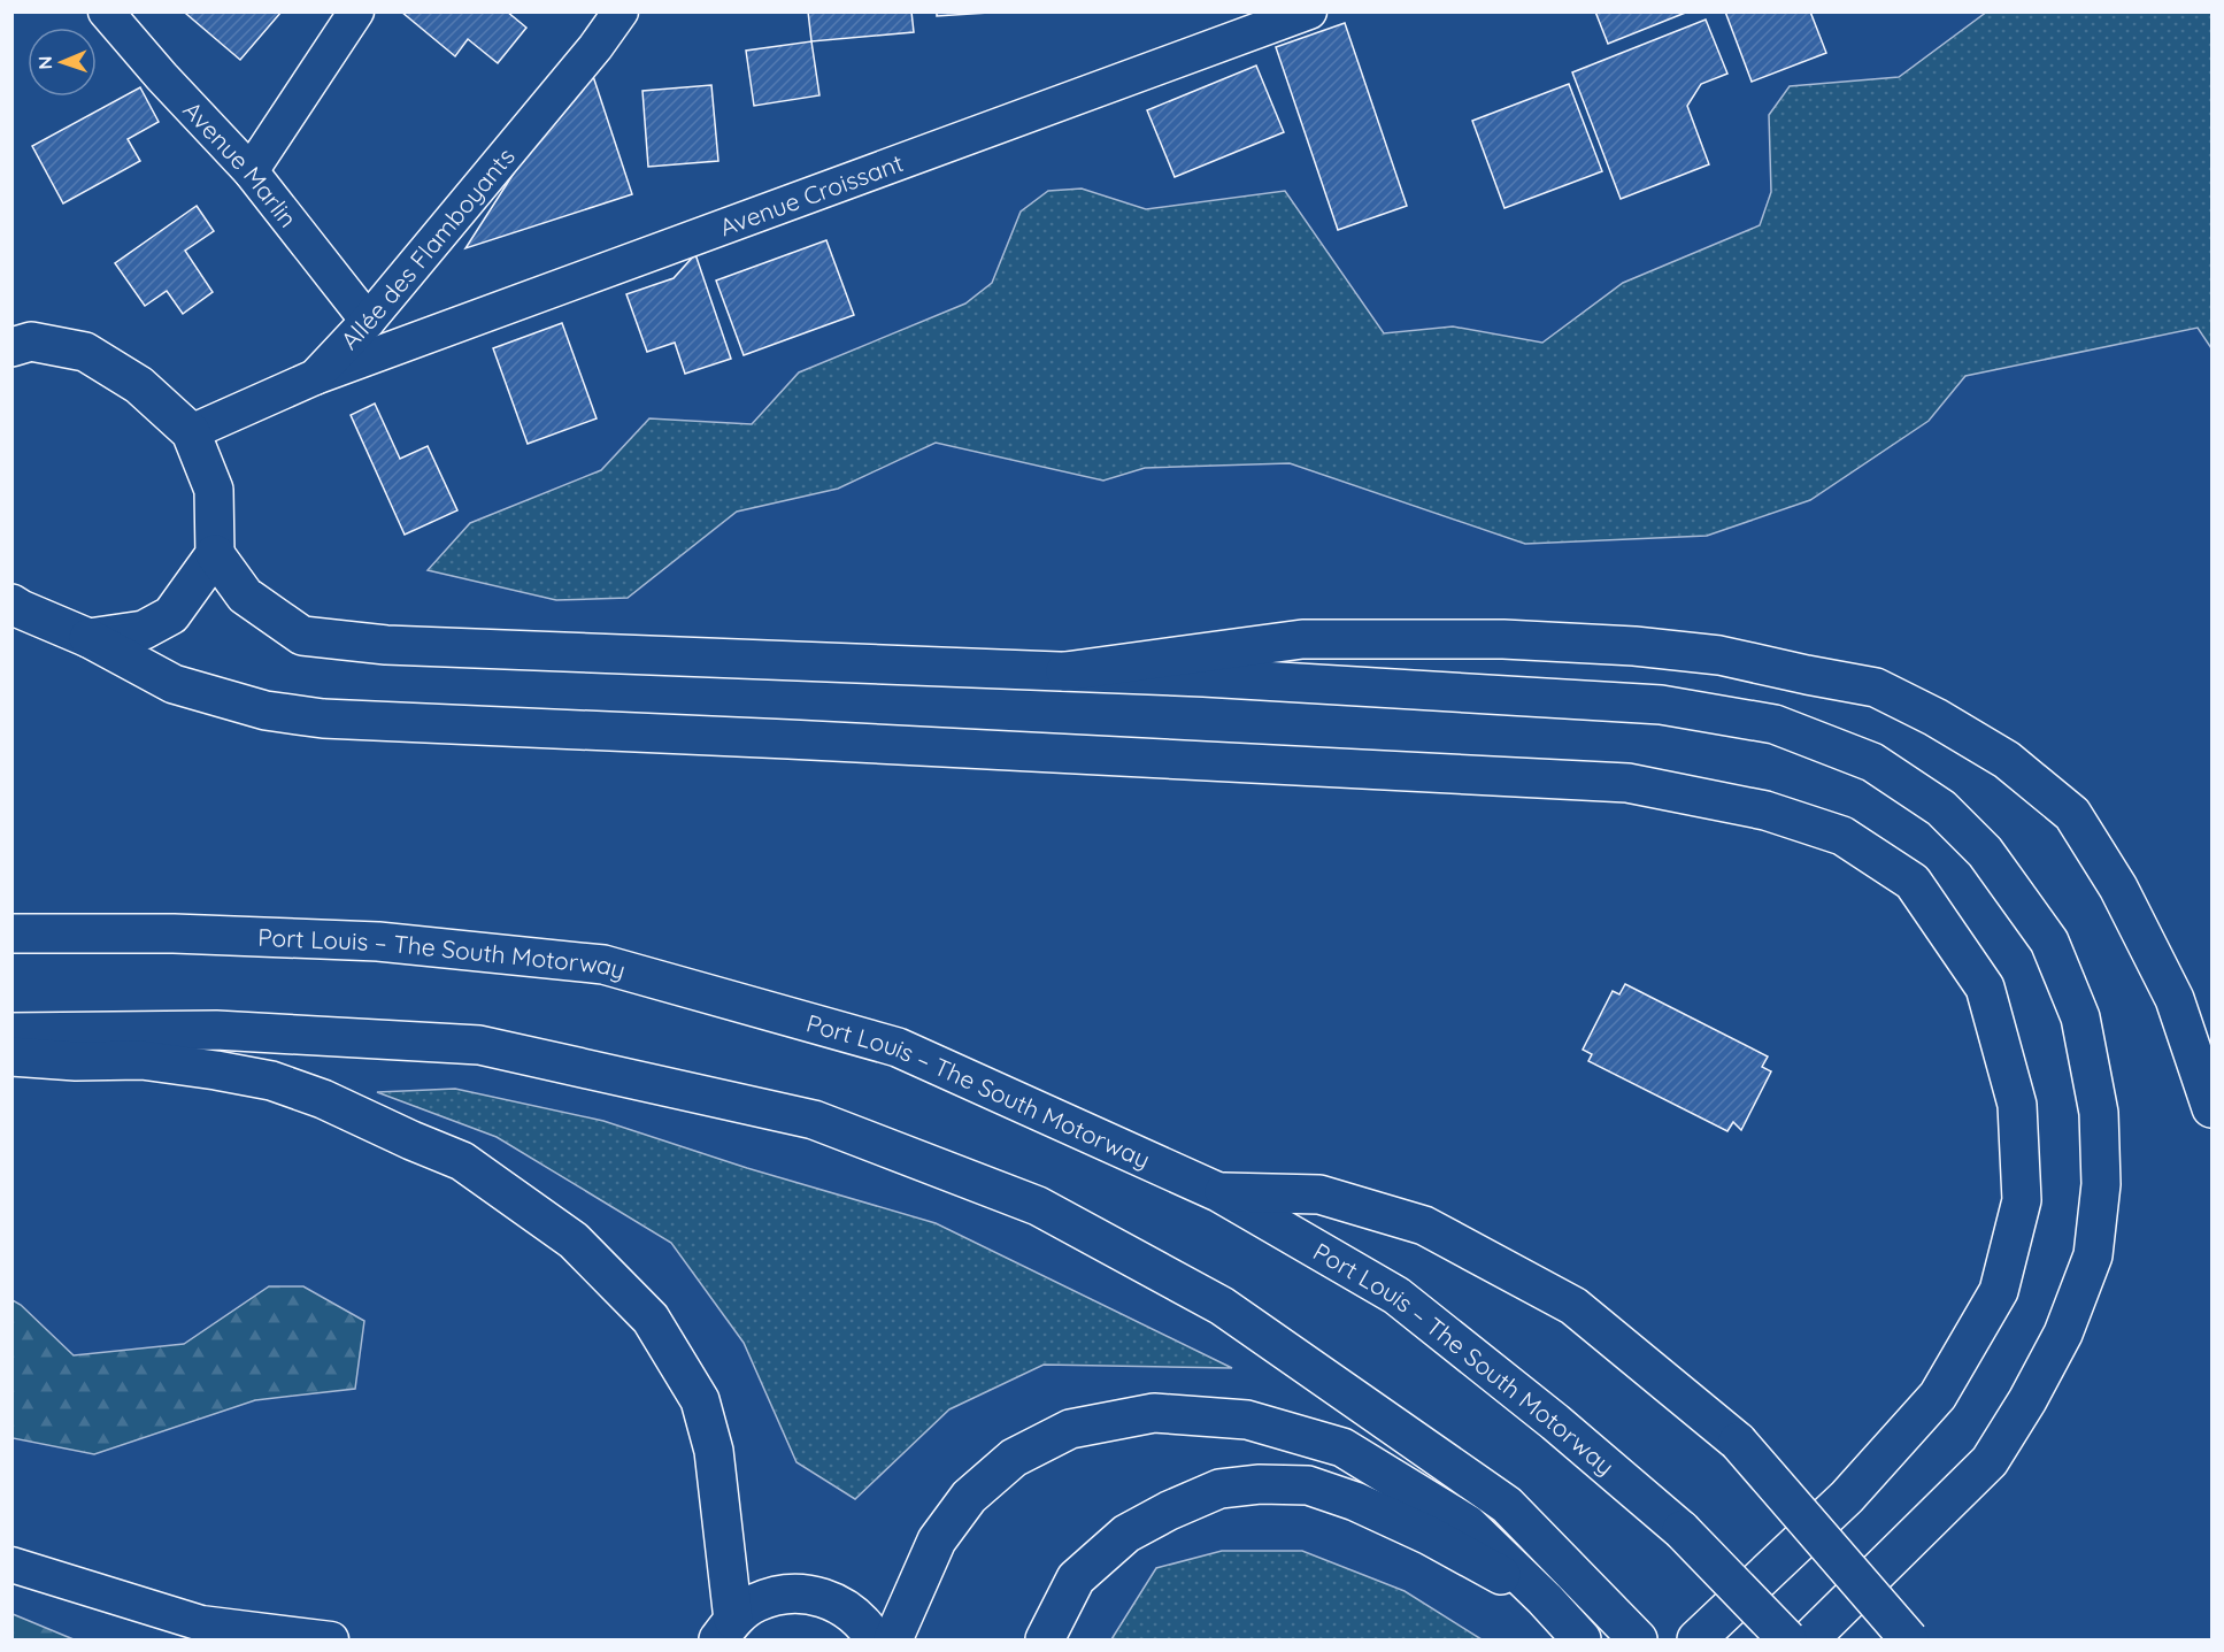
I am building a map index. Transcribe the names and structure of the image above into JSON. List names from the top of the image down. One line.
{"streets":{"main road":["Port Louis – The South Motorway"],"street":["Avenue Marlin","Avenue Croissant","Allée des Flamboyants"]},"crossings":[["Avenue Marlin","Allée des Flamboyants"],["Avenue Croissant","Allée des Flamboyants"]],"north":"left"}
